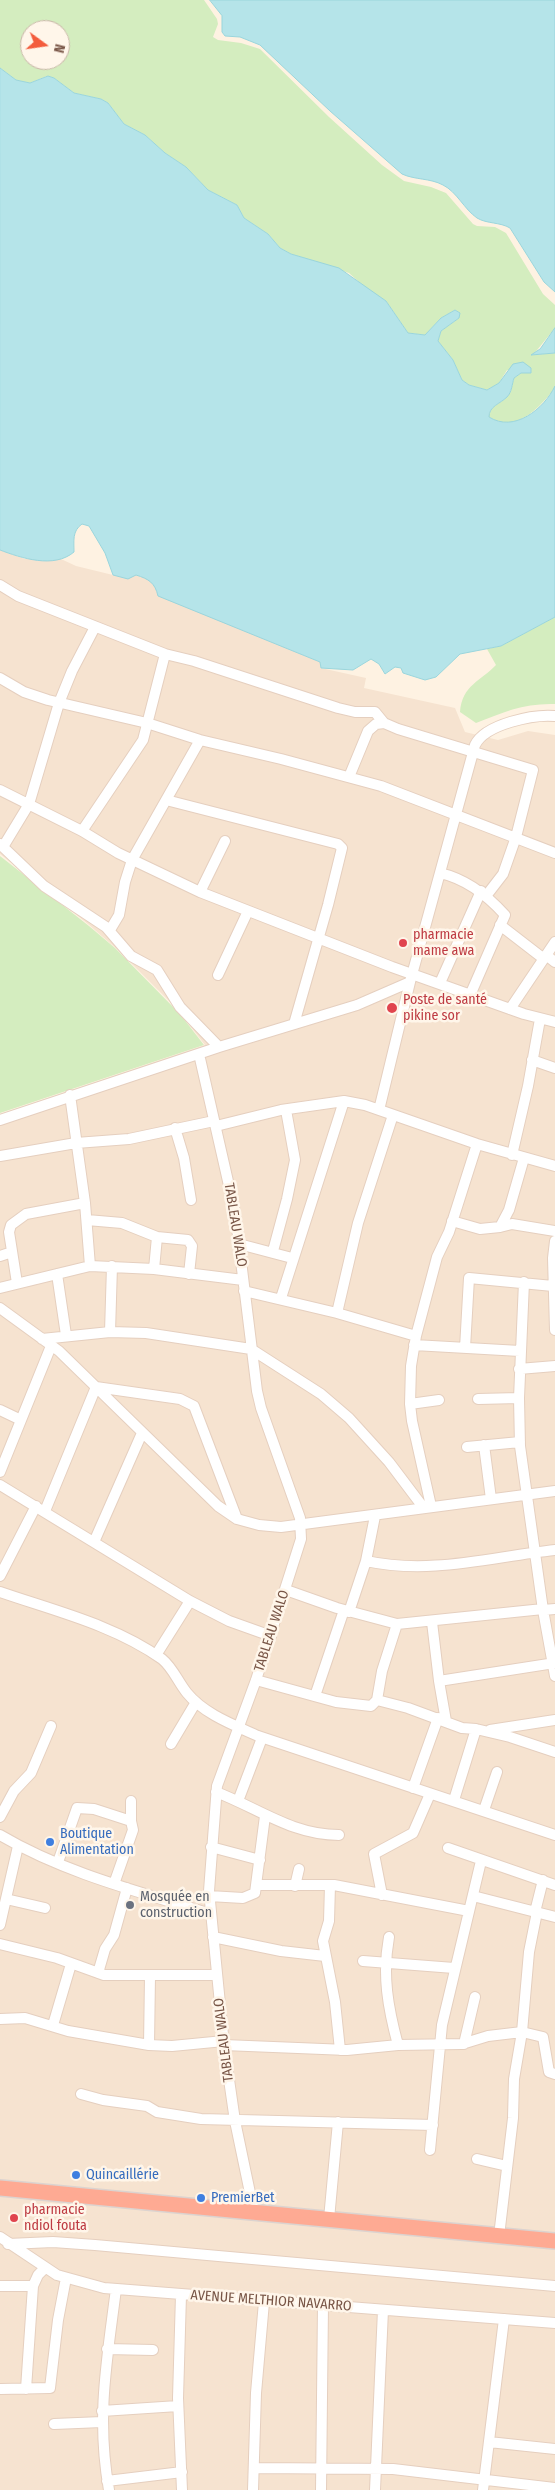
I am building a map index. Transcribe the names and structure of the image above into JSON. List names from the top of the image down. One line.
{"streets":{"street":["TABLEAU WALO","AVENUE MELTHIOR NAVARRO"]},"places":["pharmacie mame awa","Poste de santé pikine sor","Boutique Alimentation","Mosquée en construction","Quincaillérie","PremierBet","pharmacie ndiol fouta"],"north":"right"}
